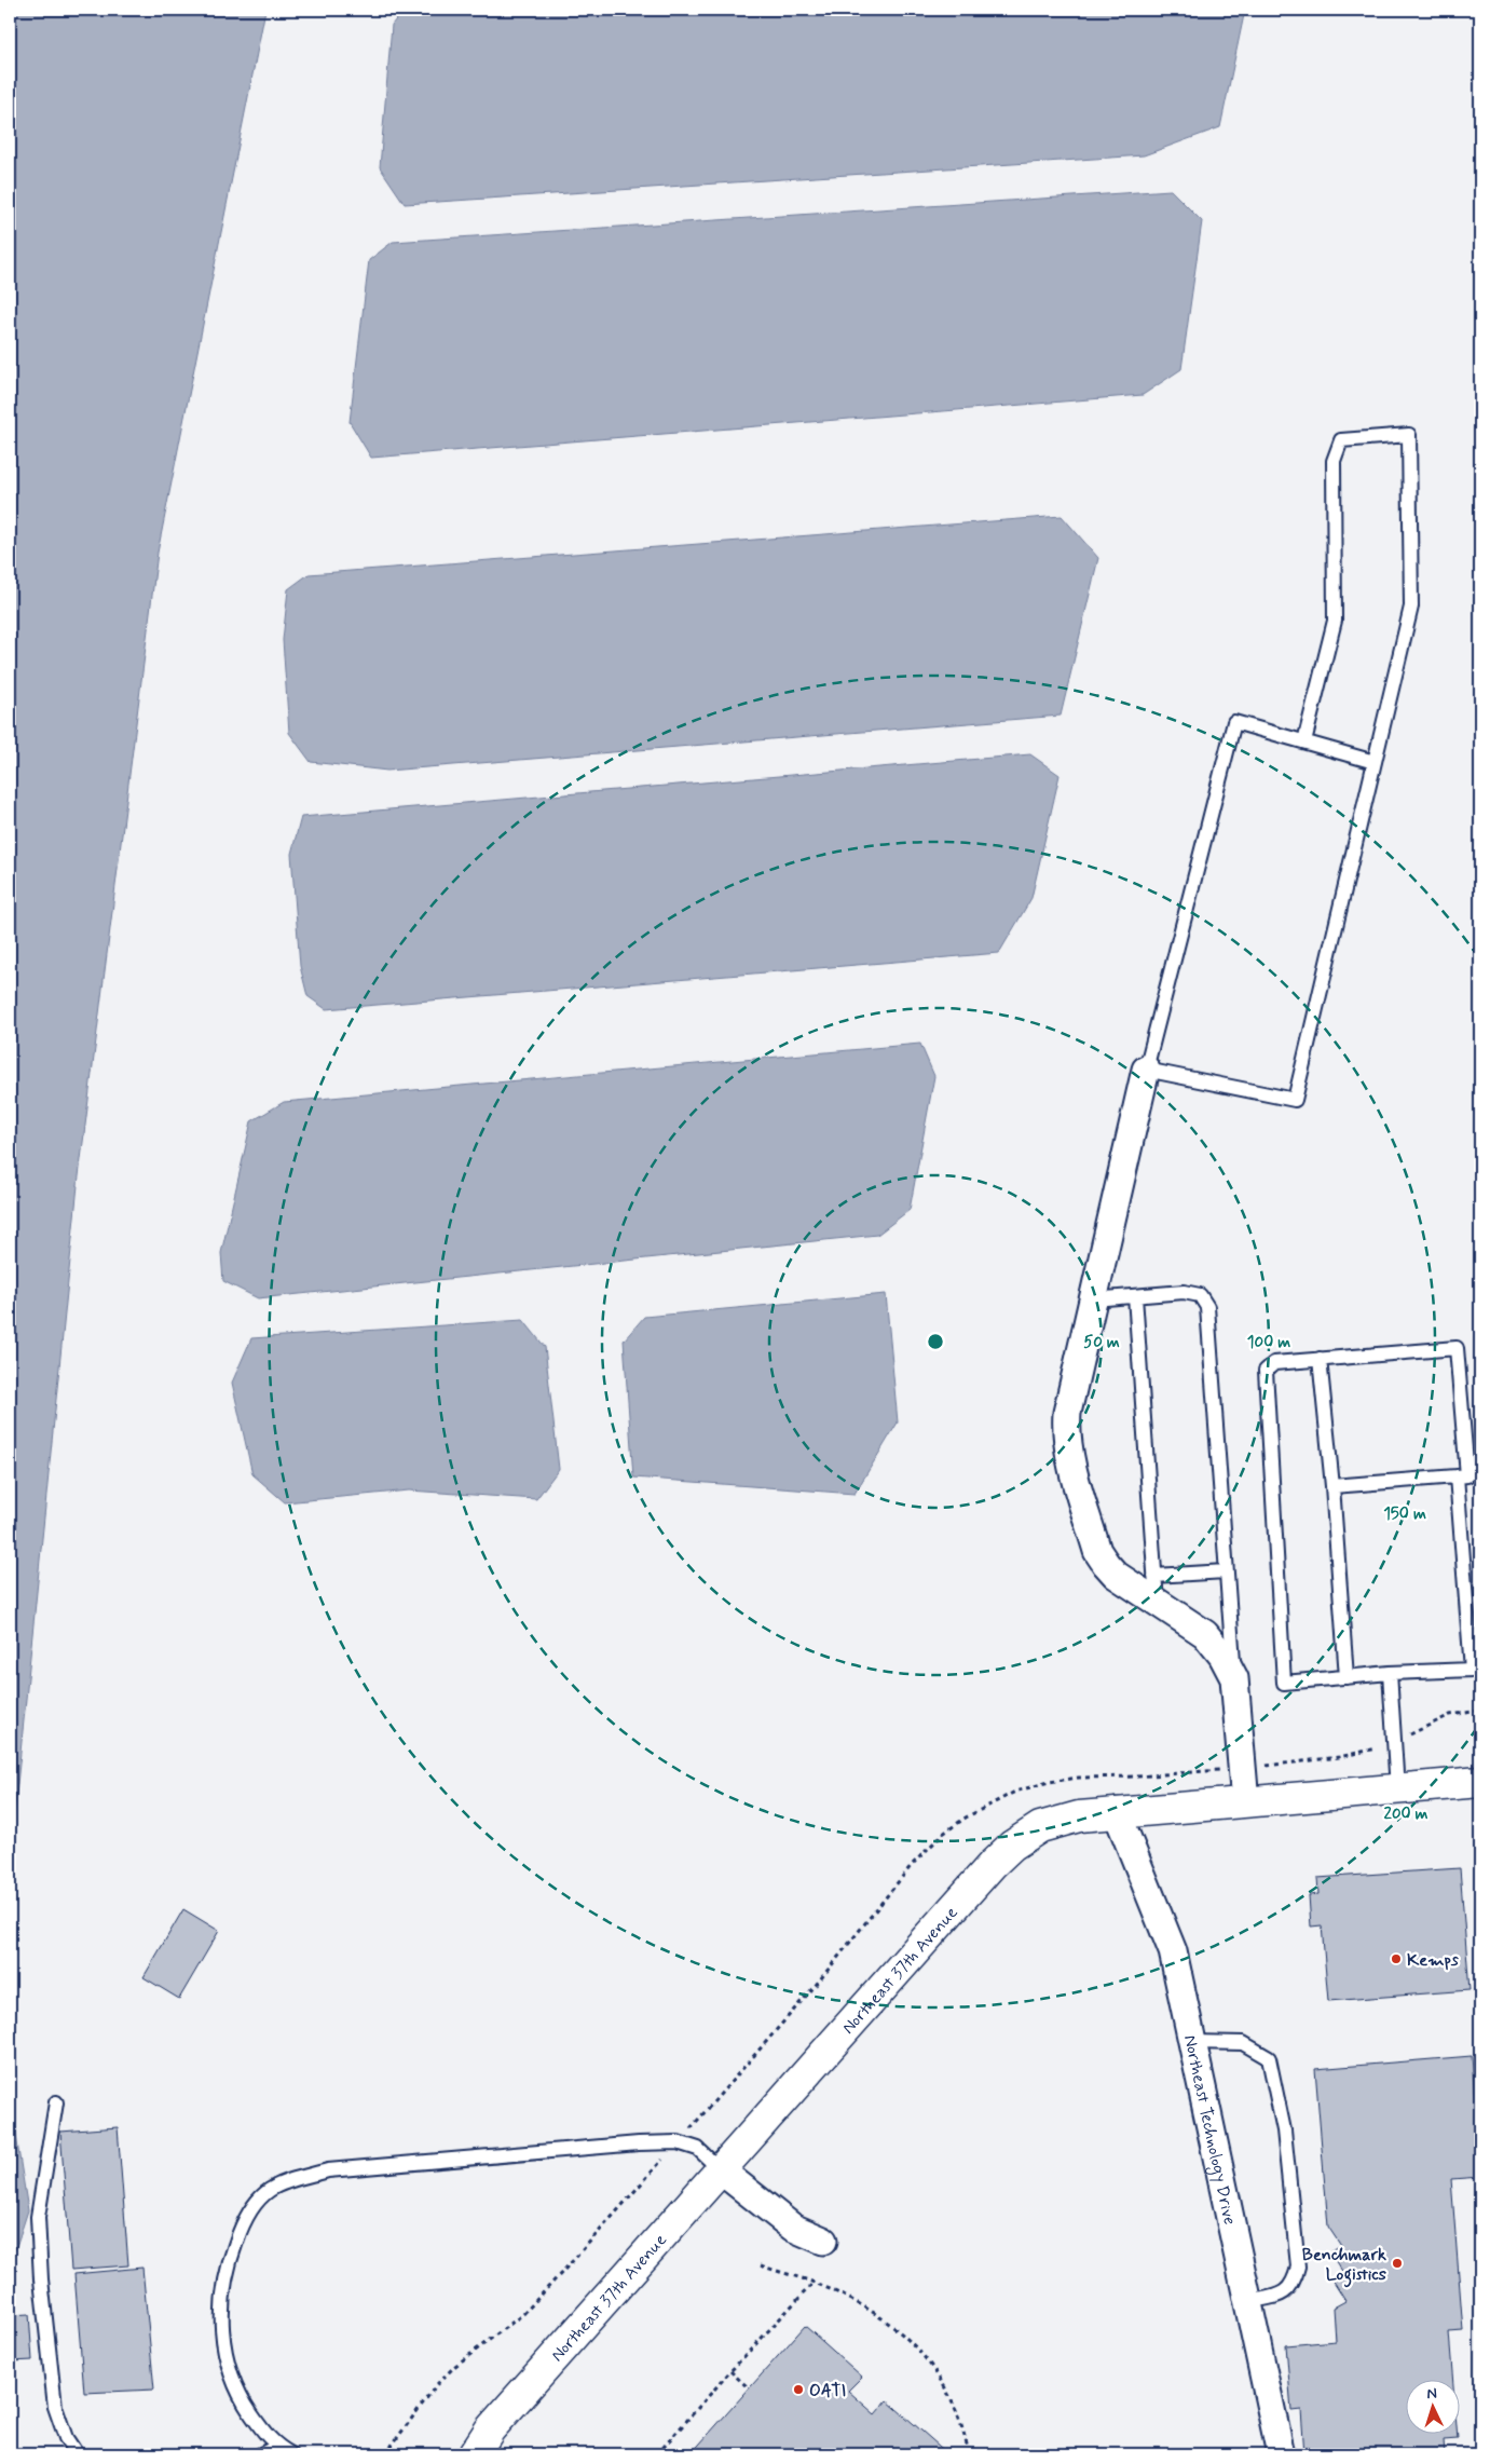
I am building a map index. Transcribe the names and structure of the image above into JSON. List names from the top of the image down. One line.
{"streets":{"street":["Northeast 37th Avenue","Northeast Technology Drive"]},"crossings":[["Northeast 37th Avenue","Northeast Technology Drive"]],"places":["Kemps","Benchmark Logistics","OATI"],"north":"top","rings":["50 m","100 m","150 m","200 m"]}
